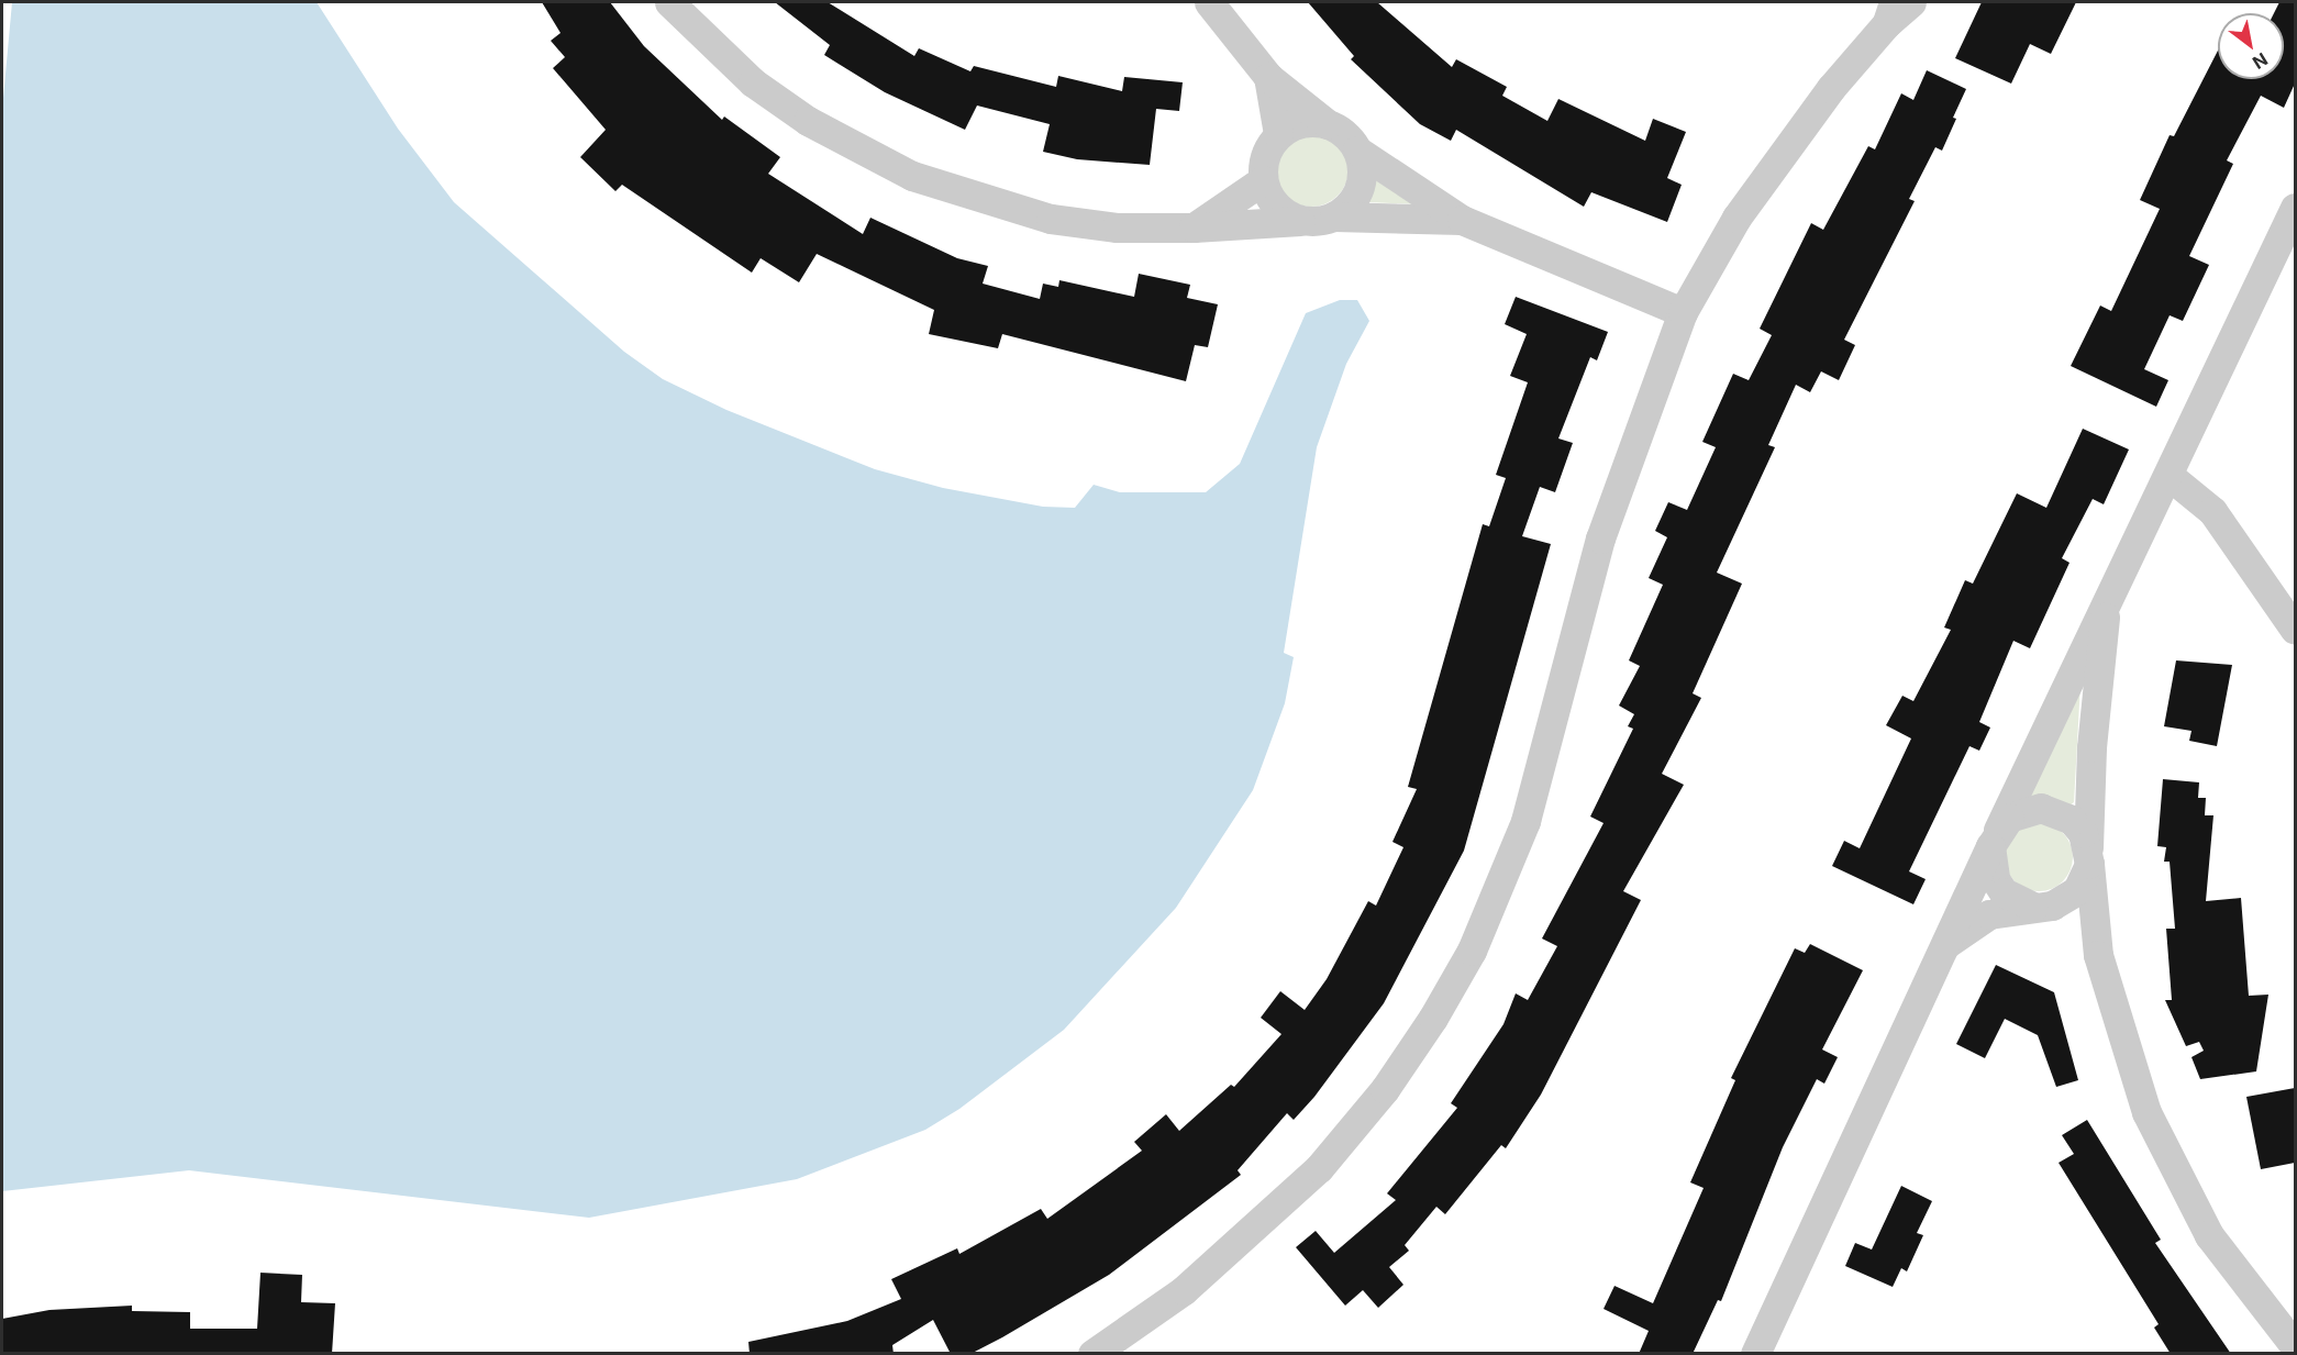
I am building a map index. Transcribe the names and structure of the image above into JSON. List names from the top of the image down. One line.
{"north":"bottom right"}
